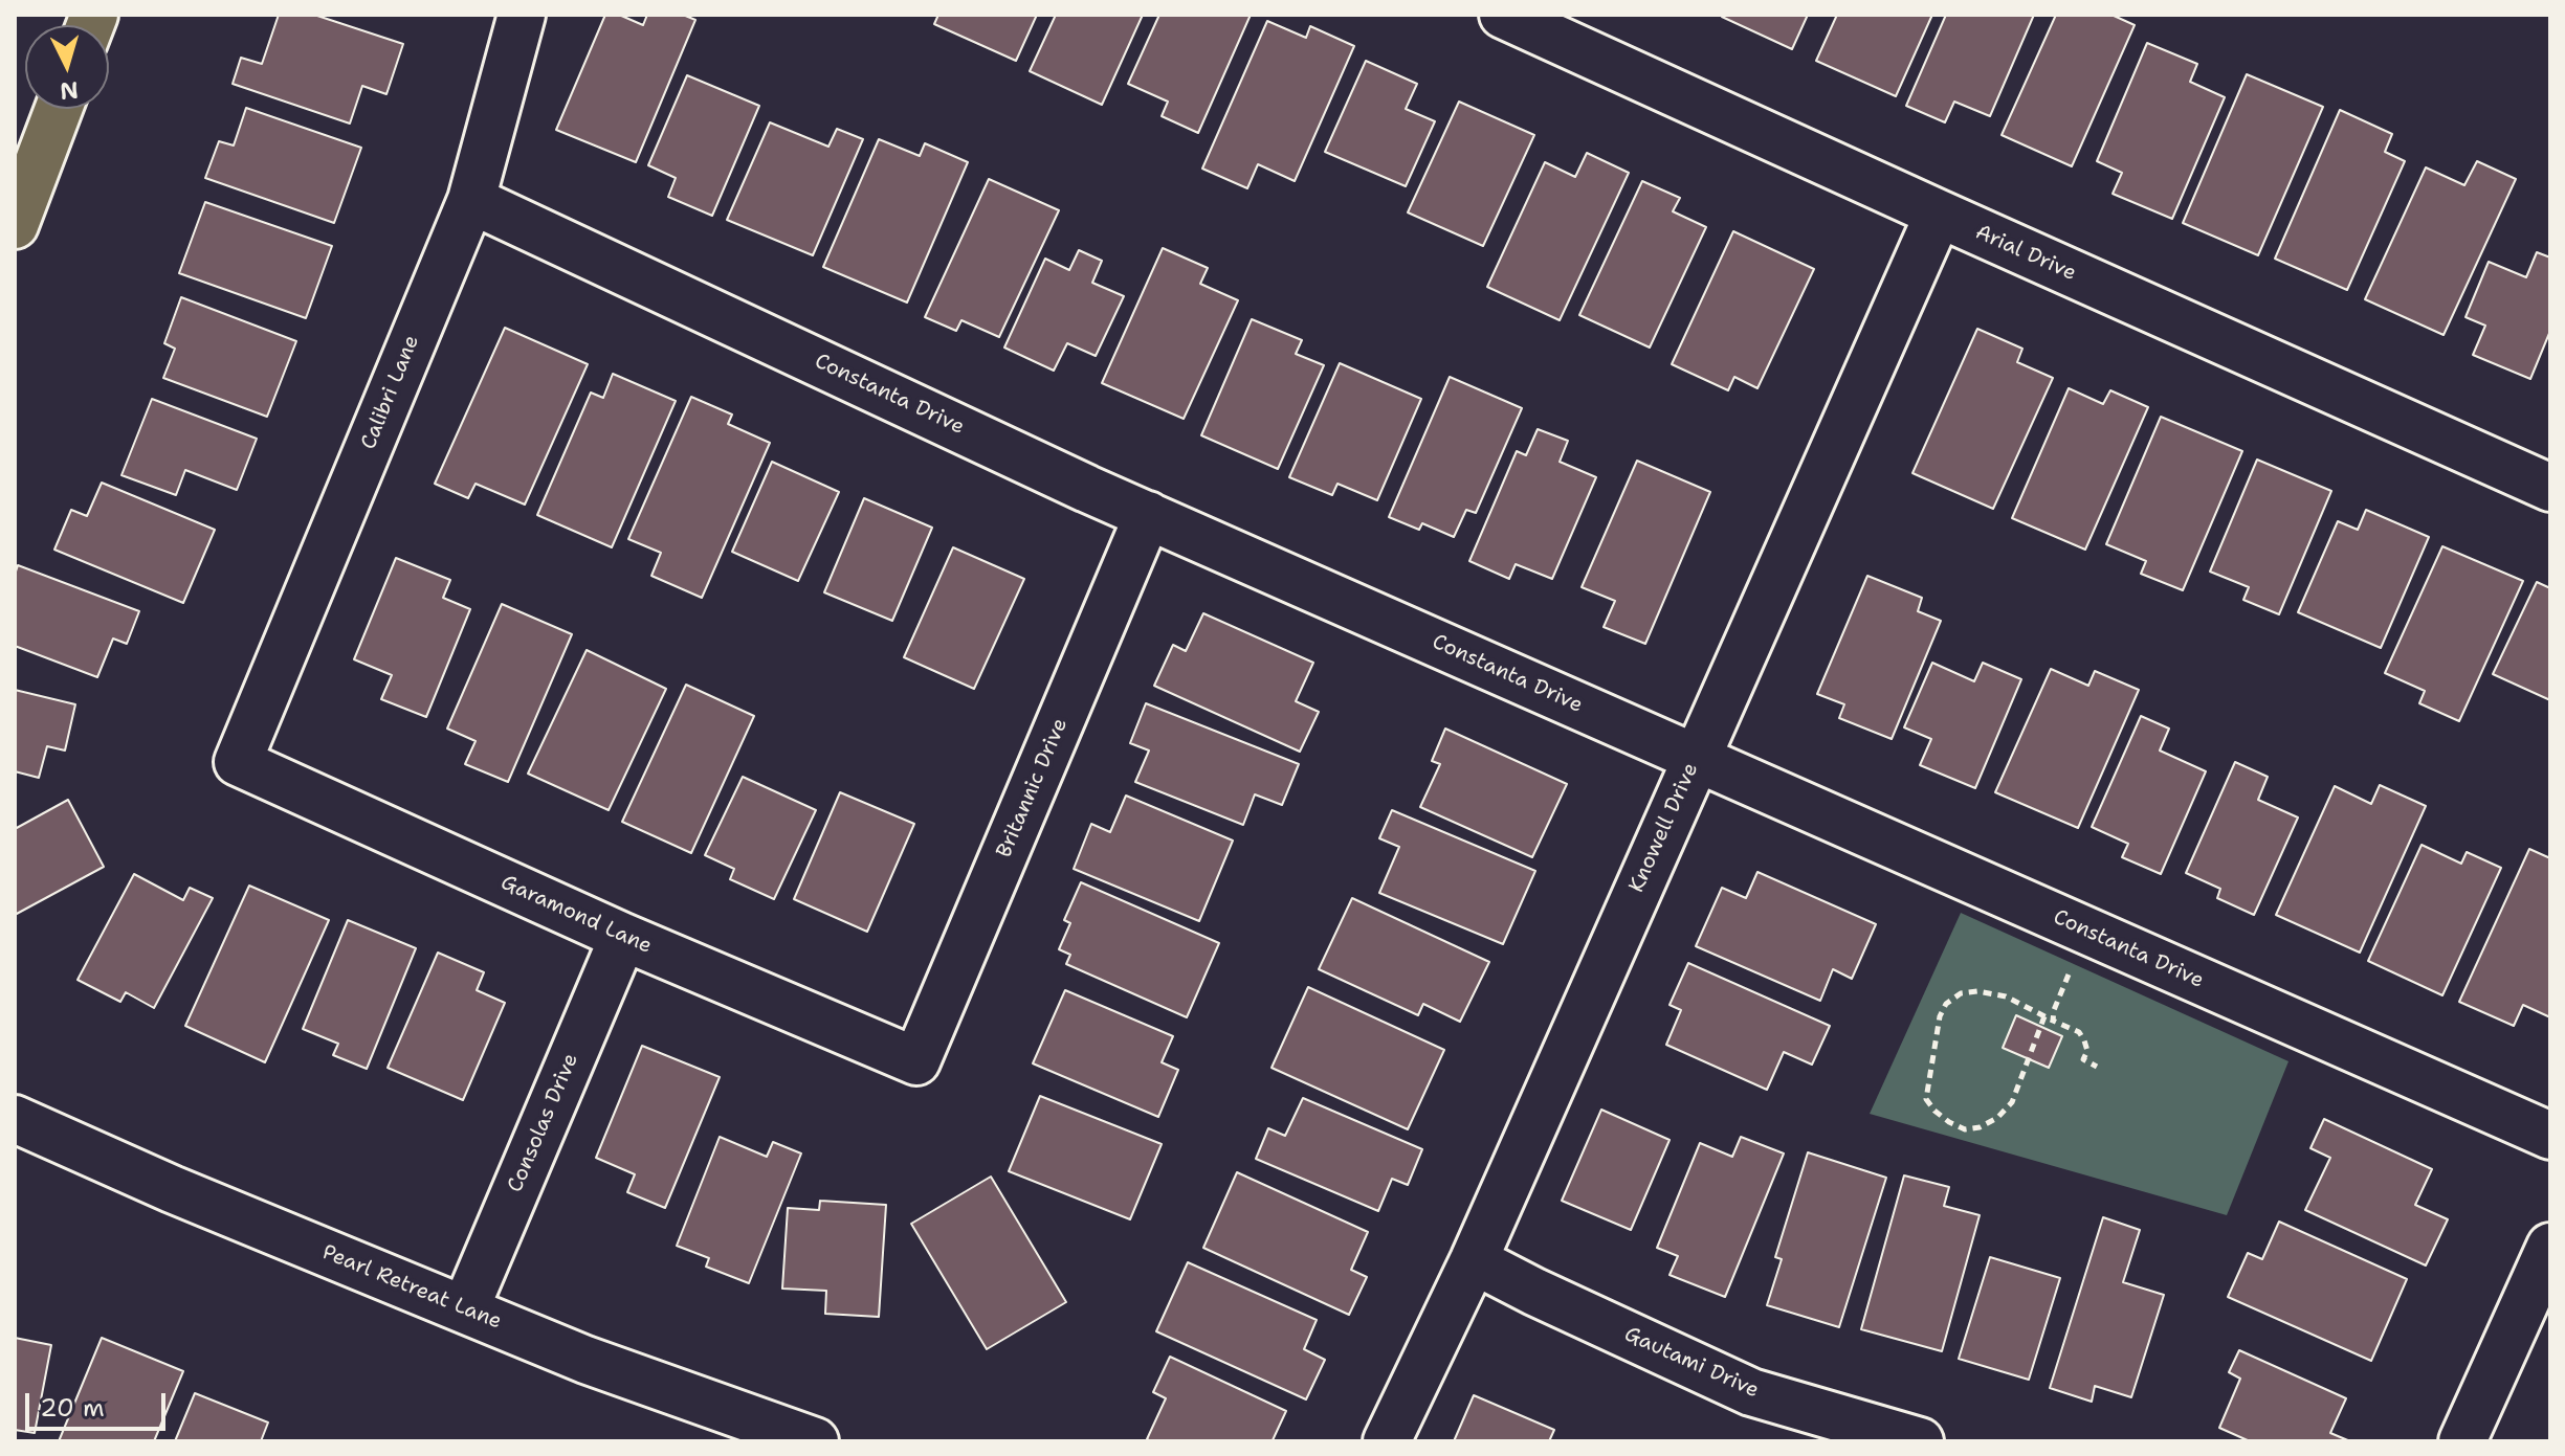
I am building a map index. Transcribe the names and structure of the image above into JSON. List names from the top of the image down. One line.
{"streets":{"street":["Arial Drive","Calibri Lane","Constanta Drive","Britannic Drive","Knowell Drive","Garamond Lane","Consolas Drive","Pearl Retreat Lane","Gautami Drive"]},"crossings":[["Arial Drive","Knowell Drive"],["Calibri Lane","Constanta Drive"],["Calibri Lane","Garamond Lane"],["Constanta Drive","Britannic Drive"],["Constanta Drive","Knowell Drive"],["Britannic Drive","Garamond Lane"],["Knowell Drive","Gautami Drive"],["Garamond Lane","Consolas Drive"],["Consolas Drive","Pearl Retreat Lane"]],"scale_bar":"20 m","north":"bottom"}
